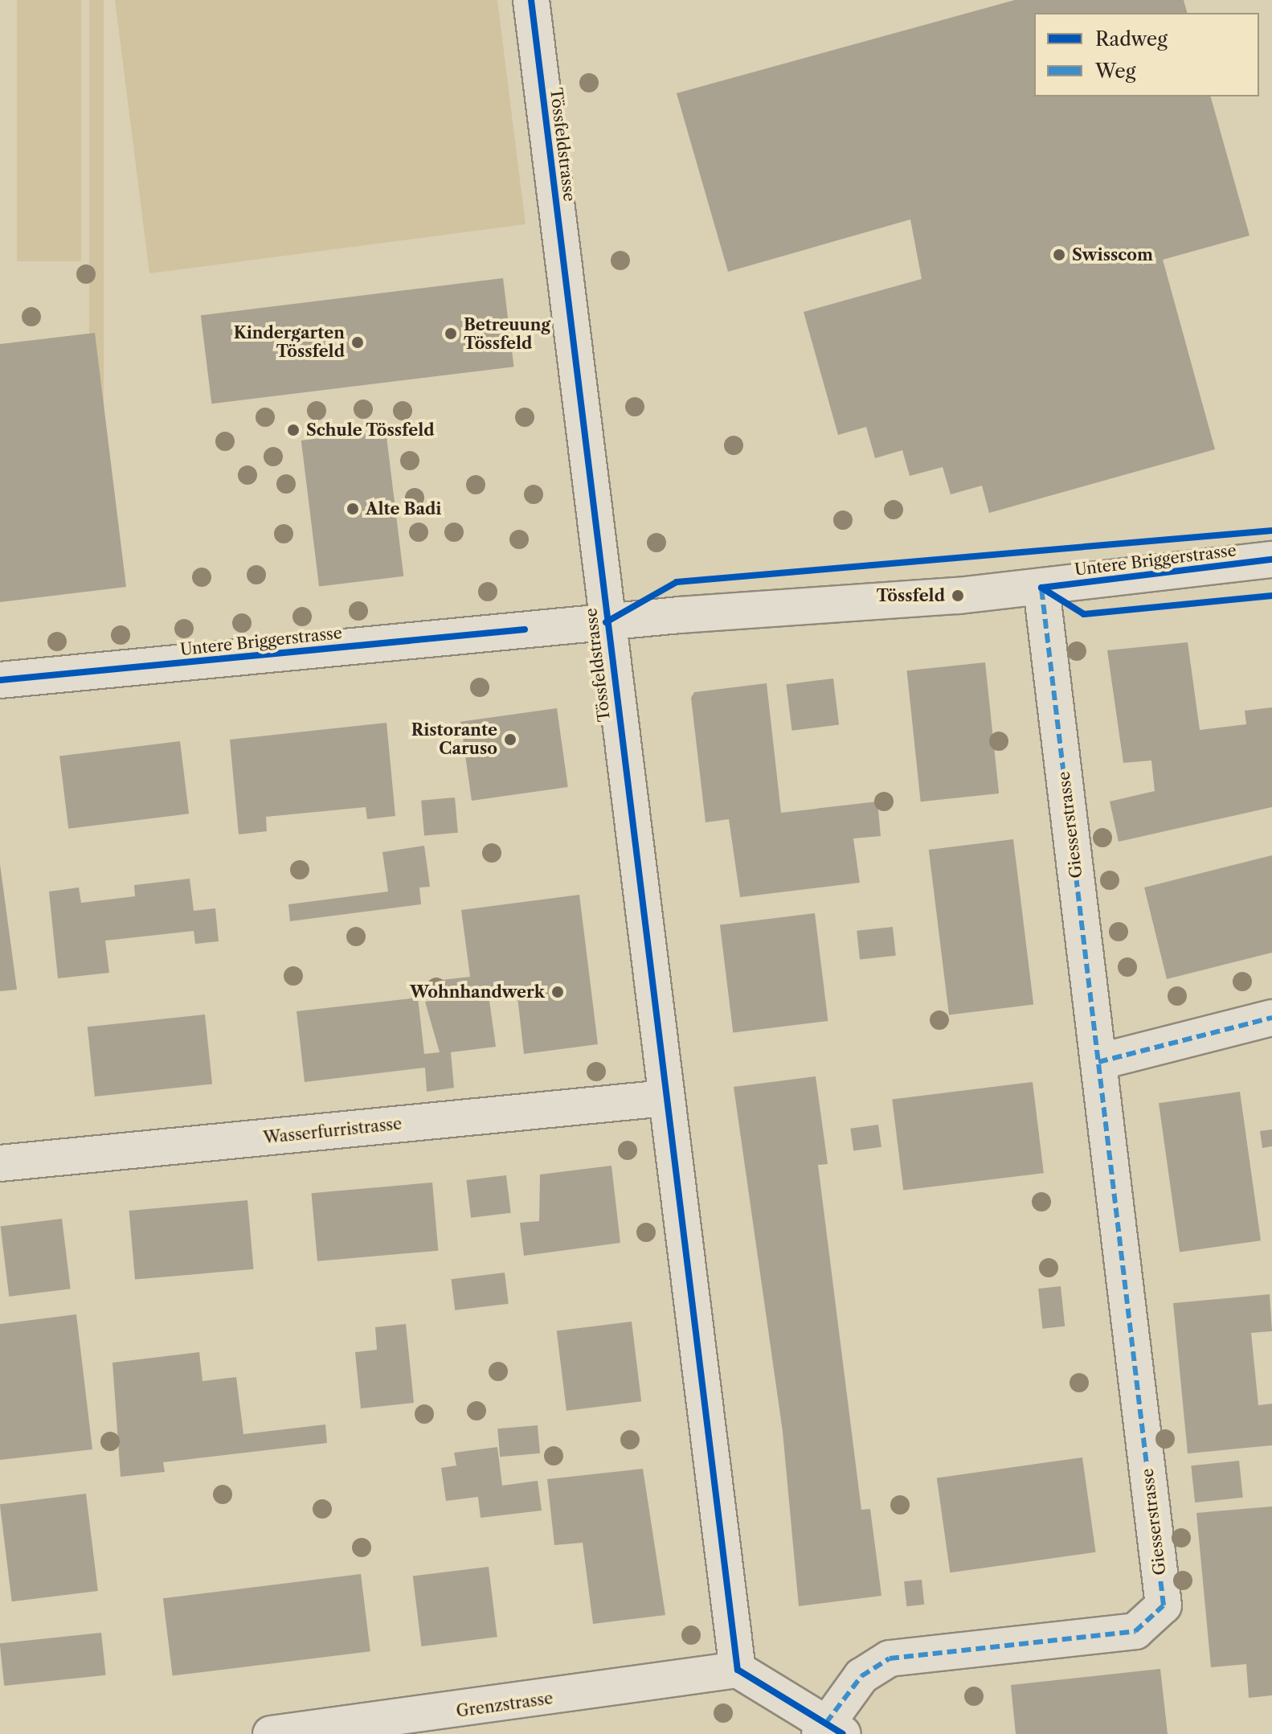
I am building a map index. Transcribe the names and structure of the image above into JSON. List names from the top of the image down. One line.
{"streets":{"street":["Tössfeldstrasse","Untere Briggerstrasse","Giesserstrasse","Wasserfurristrasse","Grenzstrasse"]},"crossings":[["Tössfeldstrasse","Untere Briggerstrasse"],["Tössfeldstrasse","Wasserfurristrasse"],["Tössfeldstrasse","Grenzstrasse"],["Untere Briggerstrasse","Giesserstrasse"]],"places":["Swisscom","Betreuung Tössfeld","Kindergarten Tössfeld","Schule Tössfeld","Alte Badi","Tössfeld","Ristorante Caruso","Wohnhandwerk"],"legend":["Radweg","Weg"]}
